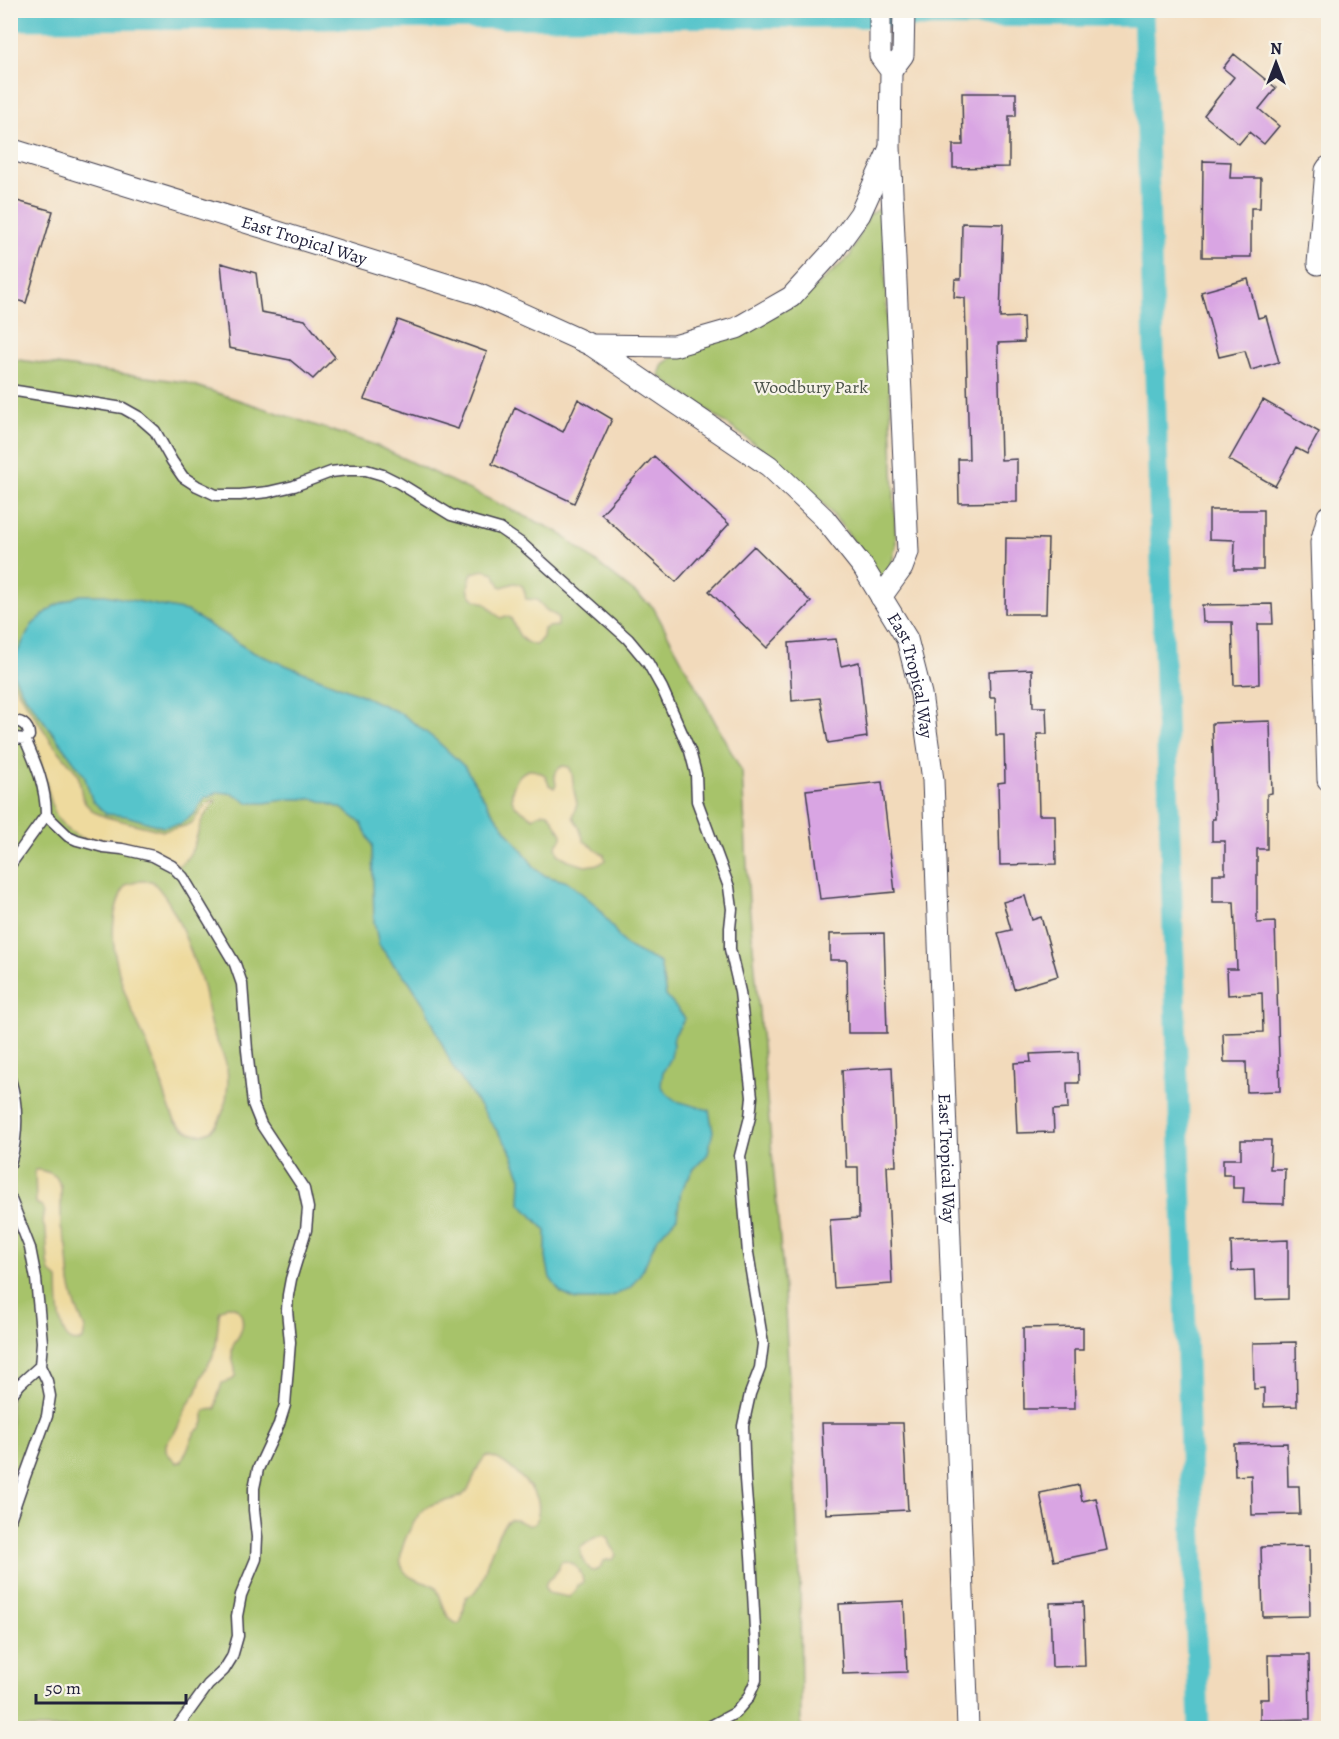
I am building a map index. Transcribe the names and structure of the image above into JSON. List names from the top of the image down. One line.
{"streets":{"street":["East Tropical Way"]},"parks":["Woodbury Park"],"scale_bar":"50 m","north":"top"}
